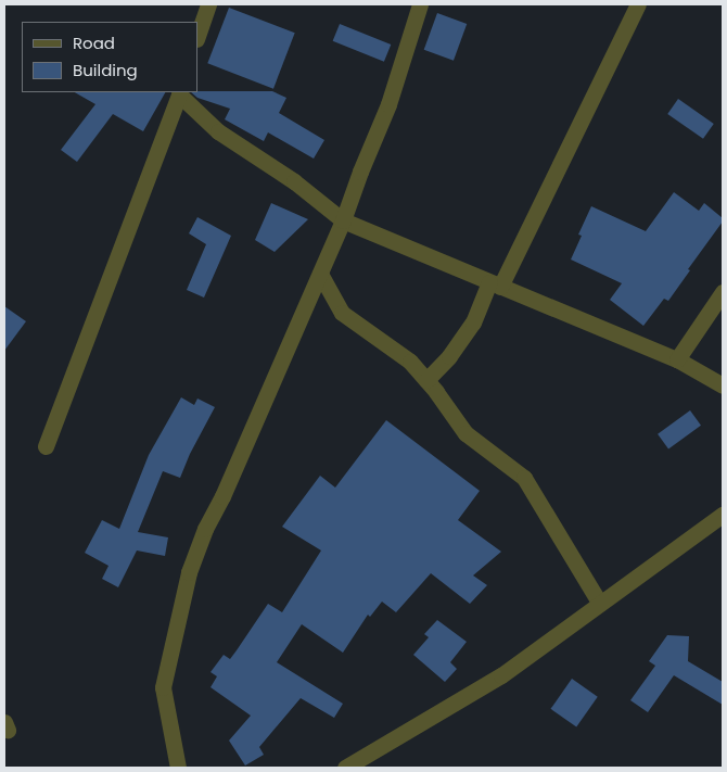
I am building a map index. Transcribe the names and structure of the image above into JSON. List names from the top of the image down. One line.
{"legend":["Road","Building"]}
